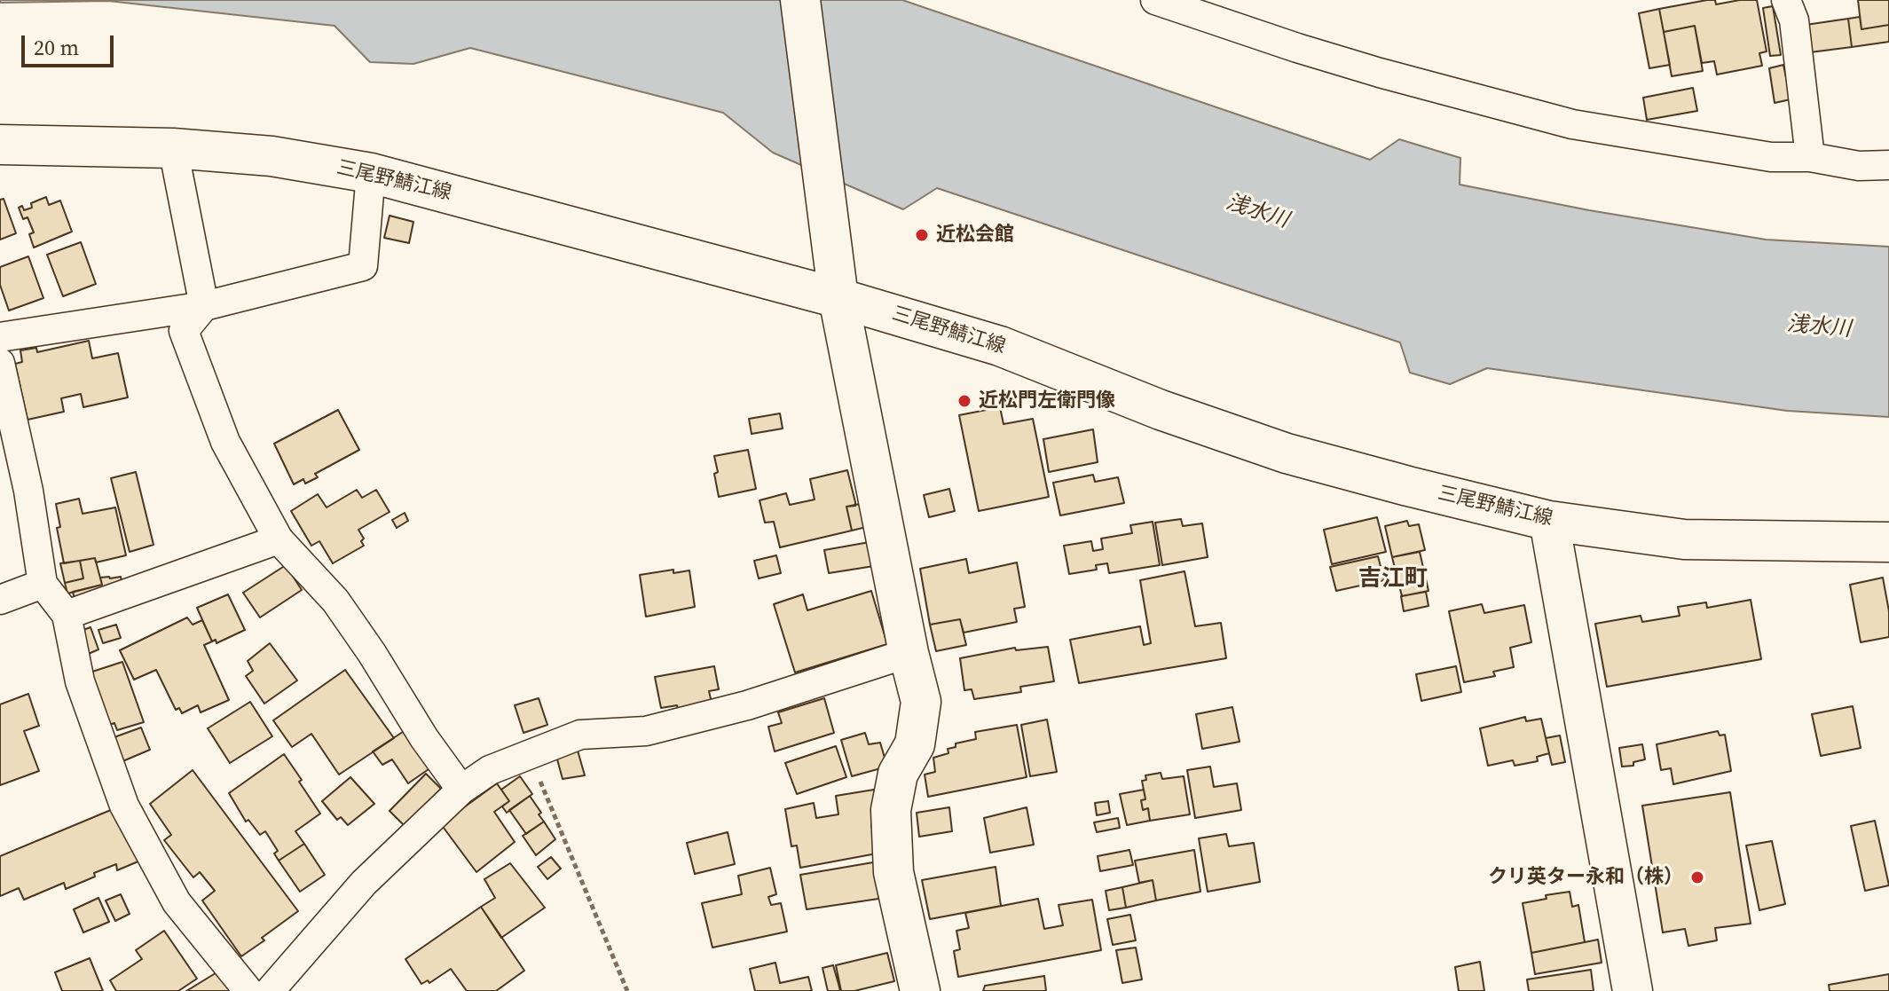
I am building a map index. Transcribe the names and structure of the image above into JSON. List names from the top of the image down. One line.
{"streets":{"main road":["三尾野鯖江線"]},"districts":["吉江町"],"water":["浅水川"],"places":["近松会館","近松門左衛門像","クリ英ター永和（株）"],"scale_bar":"20 m"}
